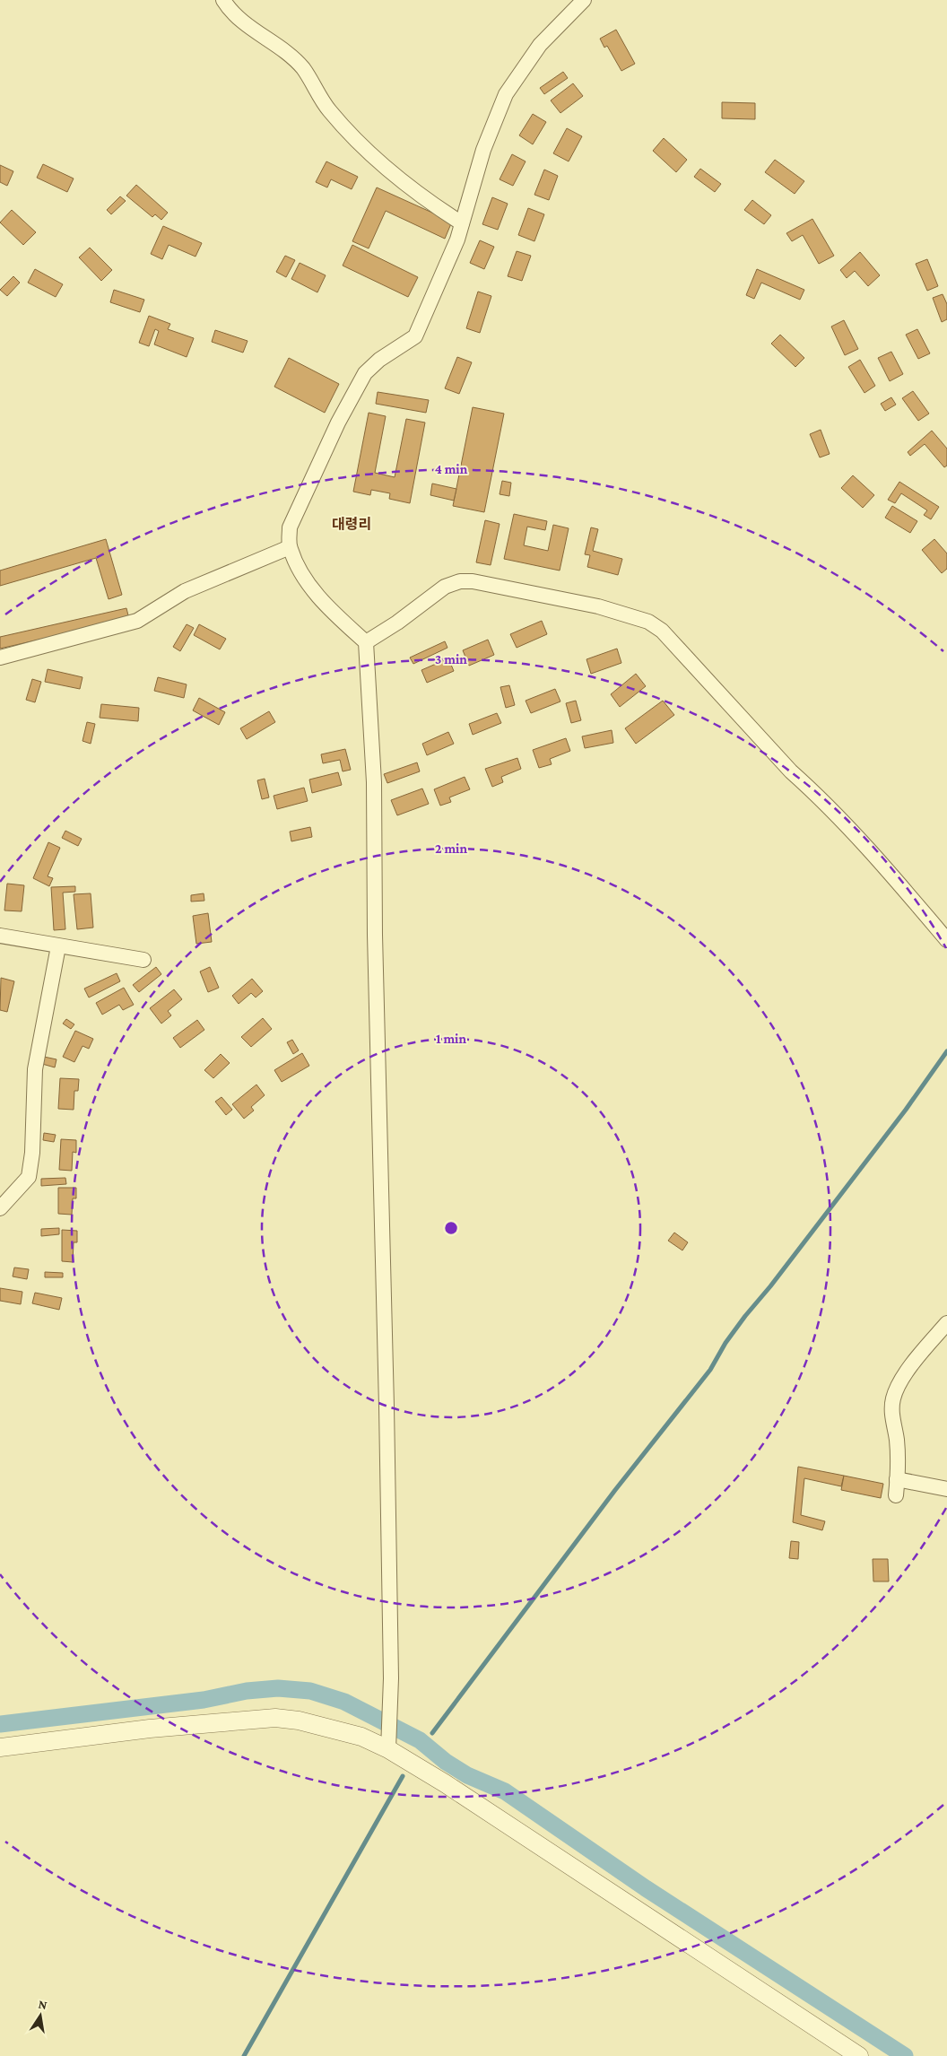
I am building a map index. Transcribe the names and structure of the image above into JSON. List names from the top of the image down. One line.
{"districts":["대령리"],"north":"top","rings":["4 min","3 min","2 min","1 min"]}
